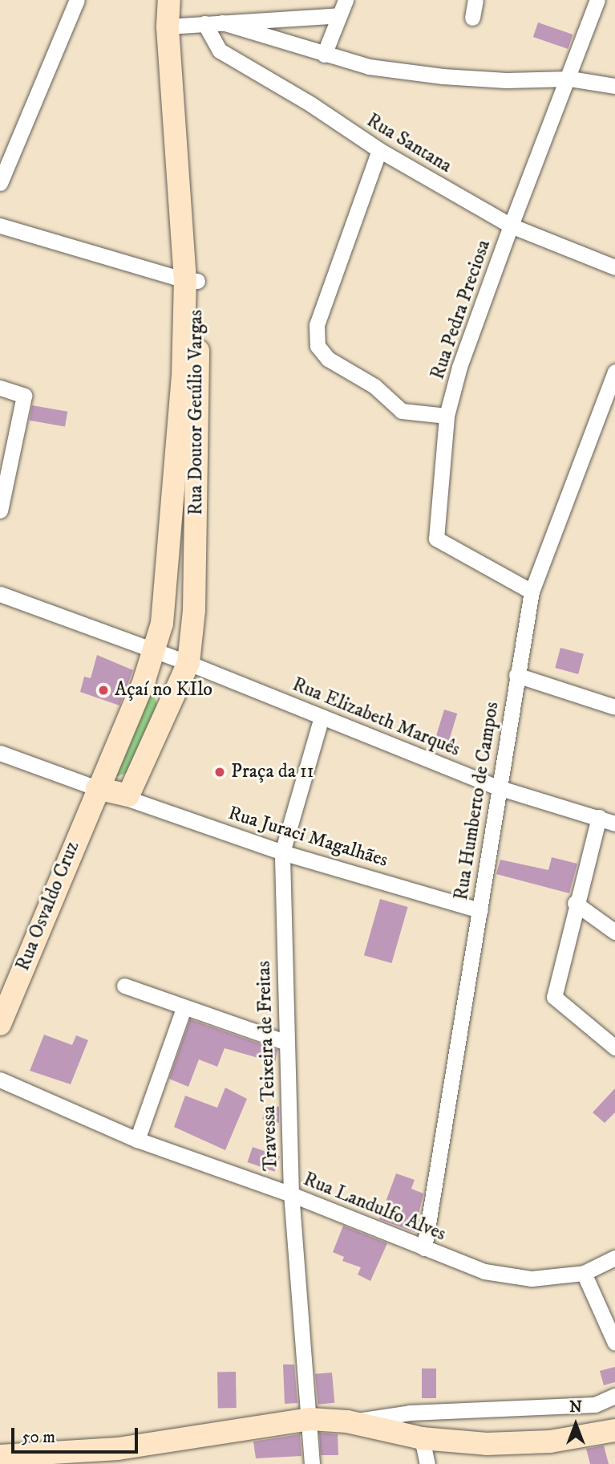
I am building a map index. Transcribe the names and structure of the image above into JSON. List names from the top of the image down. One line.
{"streets":{"main road":["Rua Doutor Getúlio Vargas","Rua Osvaldo Cruz"],"street":["Rua Santana","Rua Pedra Preciosa","Rua Elizabeth Marquês","Rua Humberto de Campos","Rua Juraci Magalhães","Travessa Teixeira de Freitas","Rua Landulfo Alves"]},"crossings":[["Rua Santana","Rua Pedra Preciosa"],["Rua Pedra Preciosa","Rua Humberto de Campos"],["Rua Doutor Getúlio Vargas","Rua Elizabeth Marquês"],["Rua Doutor Getúlio Vargas","Rua Juraci Magalhães"],["Rua Doutor Getúlio Vargas","Rua Osvaldo Cruz"],["Rua Elizabeth Marquês","Rua Humberto de Campos"],["Rua Elizabeth Marquês","Travessa Teixeira de Freitas"],["Rua Humberto de Campos","Rua Juraci Magalhães"],["Rua Humberto de Campos","Rua Landulfo Alves"],["Rua Juraci Magalhães","Travessa Teixeira de Freitas"],["Travessa Teixeira de Freitas","Rua Landulfo Alves"]],"places":["Açaí no KIlo","Praça da 11"],"scale_bar":"50 m","north":"top"}
